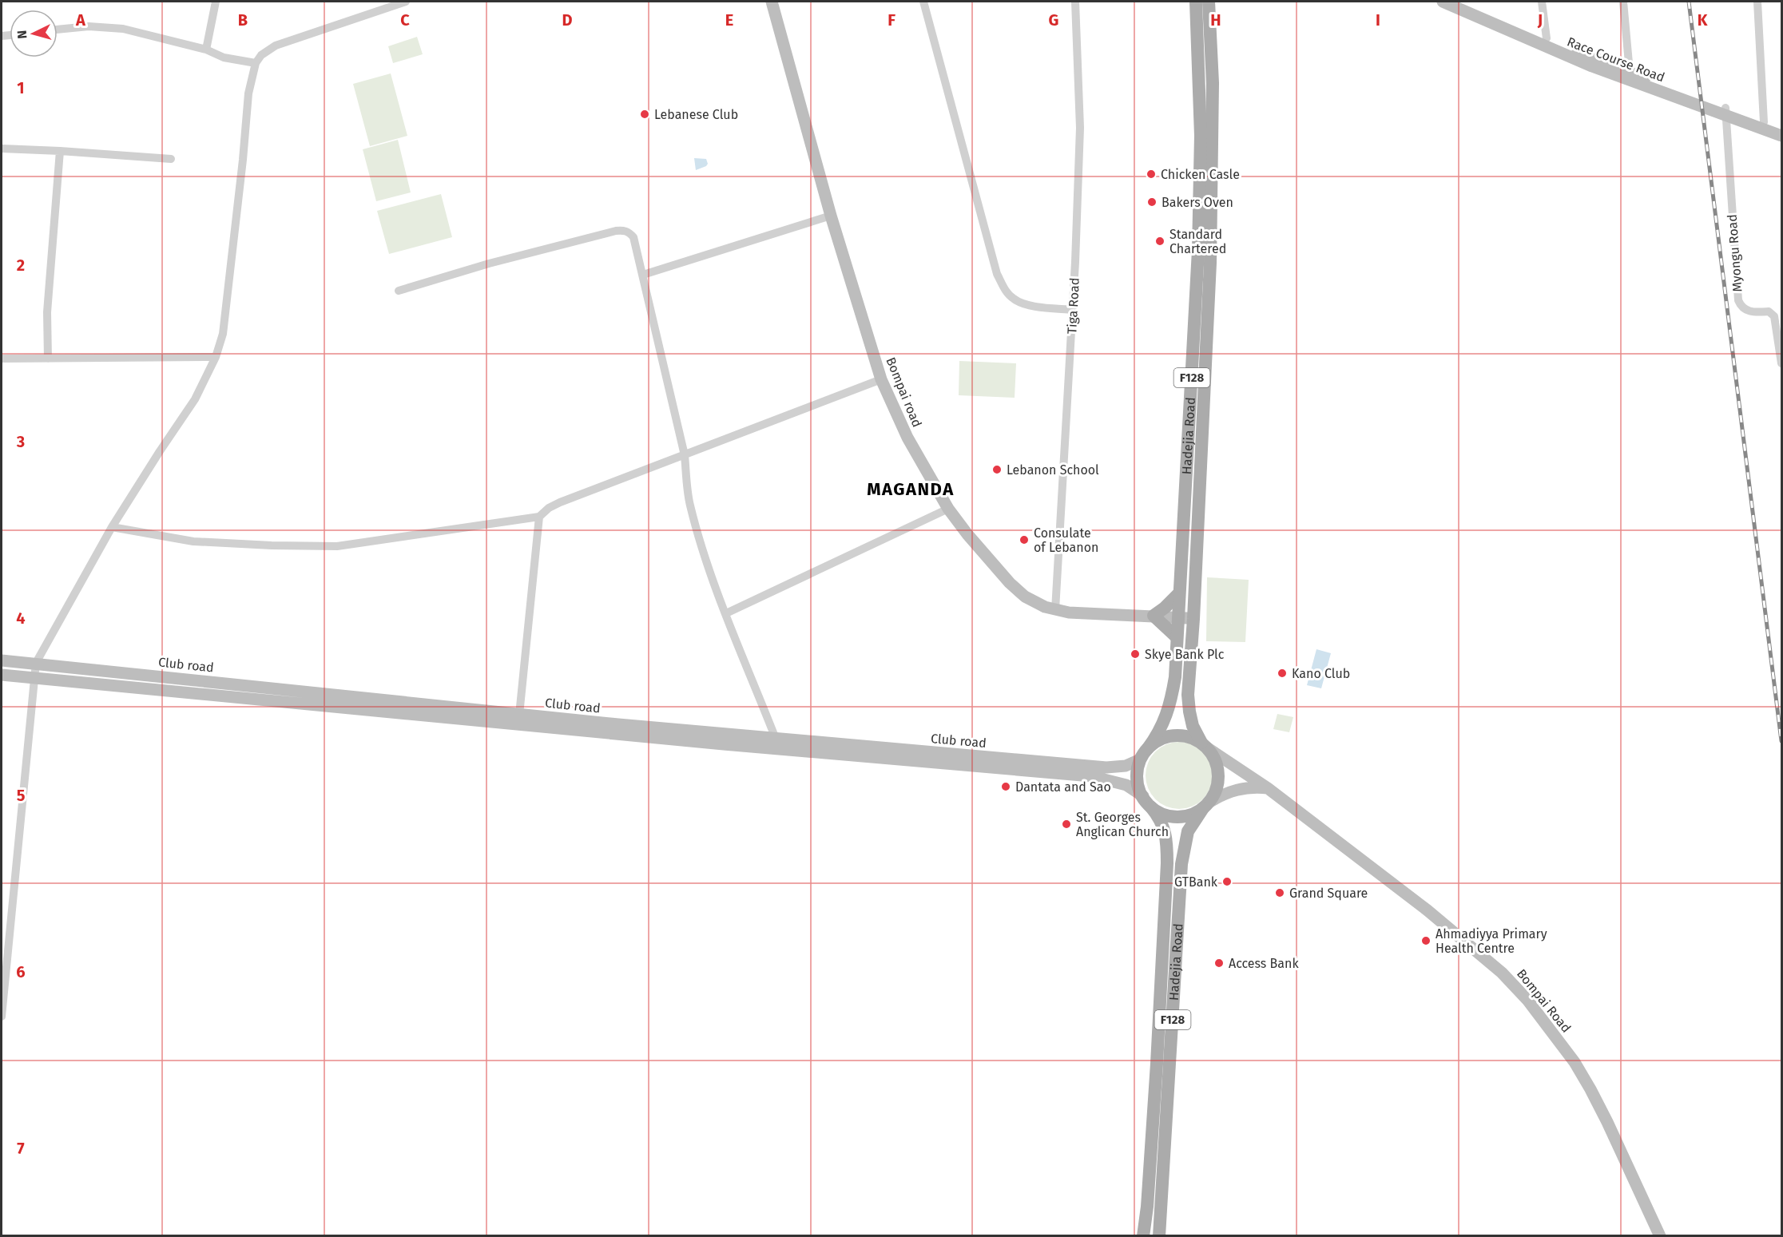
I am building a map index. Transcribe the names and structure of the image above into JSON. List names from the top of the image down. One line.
{"streets":{"main road":["Race Course Road","F128","Bompai road","Hadejia Road","Club road","Bompai Road"],"street":["Myongu Road","Tiga Road"]},"crossings":[["Race Course Road","Myongu Road"],["Tiga Road","Bompai road"],["F128","Hadejia Road"],["F128","Club road"],["F128","Bompai Road"],["Bompai road","Hadejia Road"],["Hadejia Road","Club road"],["Hadejia Road","Bompai Road"],["Club road","Bompai Road"]],"districts":["MAGANDA"],"places":["Lebanese Club","Chicken Casle","Bakers Oven","Standard Chartered","Lebanon School","Consulate of Lebanon","Skye Bank Plc","Kano Club","Dantata and Sao","St. Georges Anglican Church","GTBank","Grand Square","Ahmadiyya Primary Health Centre","Access Bank"],"north":"left","grid":{"columns":["A","B","C","D","E","F","G","H","I","J","K"],"rows":["1","2","3","4","5","6","7"]}}
